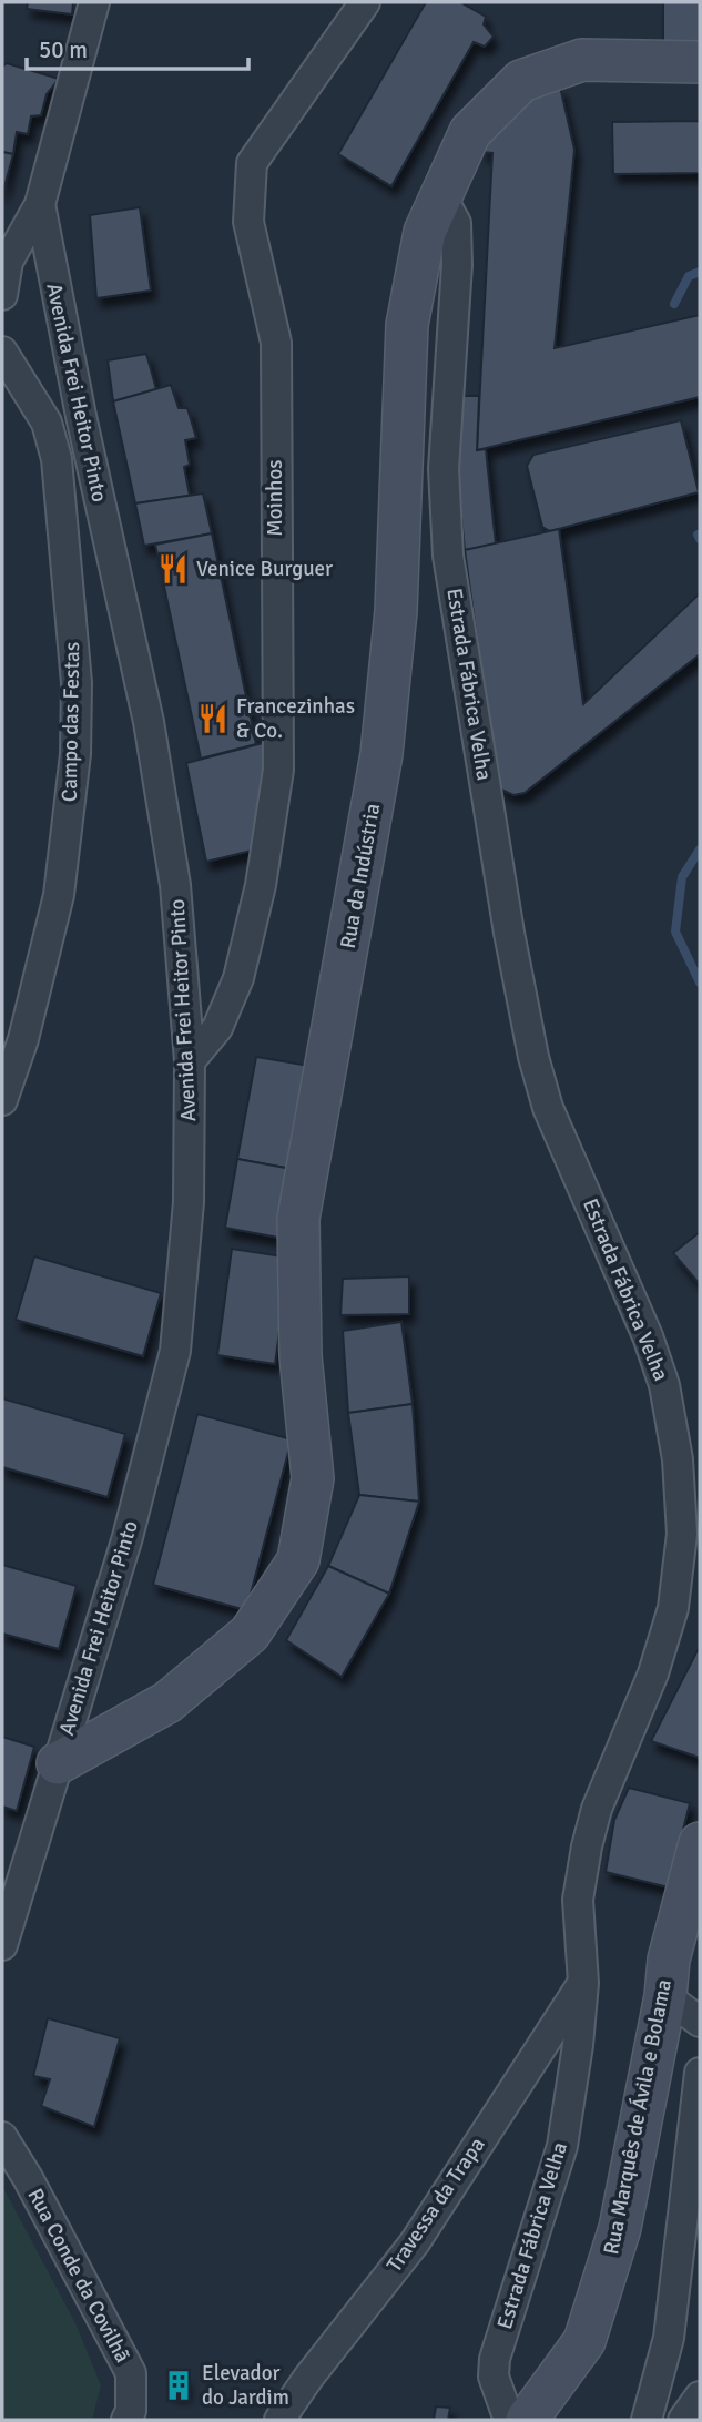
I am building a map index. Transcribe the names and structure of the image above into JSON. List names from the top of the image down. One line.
{"streets":{"street":["Avenida Frei Heitor Pinto","Moinhos","Estrada Fábrica Velha","Campo das Festas","Rua da Indústria","Rua Marquês de Ávila e Bolama","Travessa da Trapa","Rua Conde da Covilhã"]},"crossings":[["Avenida Frei Heitor Pinto","Moinhos"],["Avenida Frei Heitor Pinto","Rua da Indústria"],["Estrada Fábrica Velha","Rua da Indústria"],["Estrada Fábrica Velha","Travessa da Trapa"]],"places":{"restaurant":["Venice Burguer","Francezinhas & Co."],"building":["Elevador do Jardim"]},"scale_bar":"50 m"}
